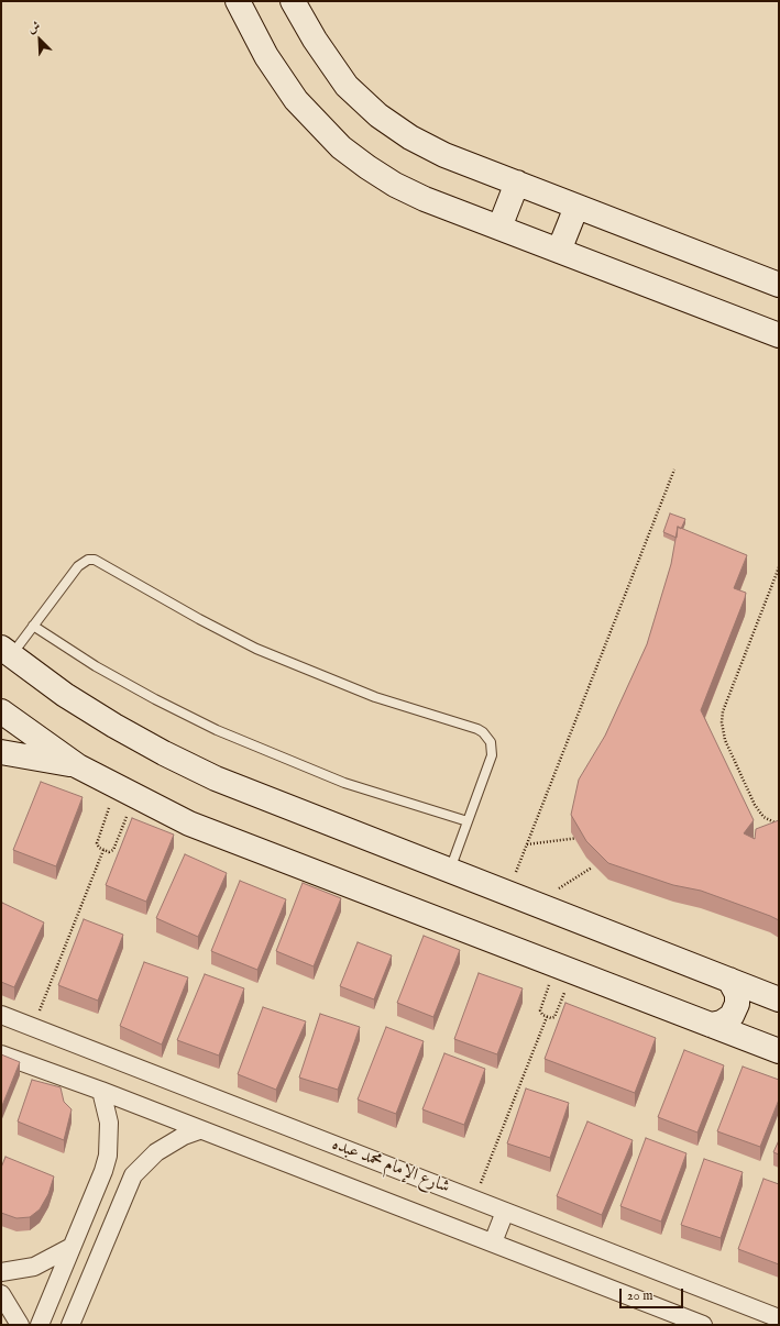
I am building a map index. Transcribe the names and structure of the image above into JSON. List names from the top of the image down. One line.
{"streets":{"street":["شارع الإمام محمد عبده"]},"scale_bar":"20 m","north":"top left"}
